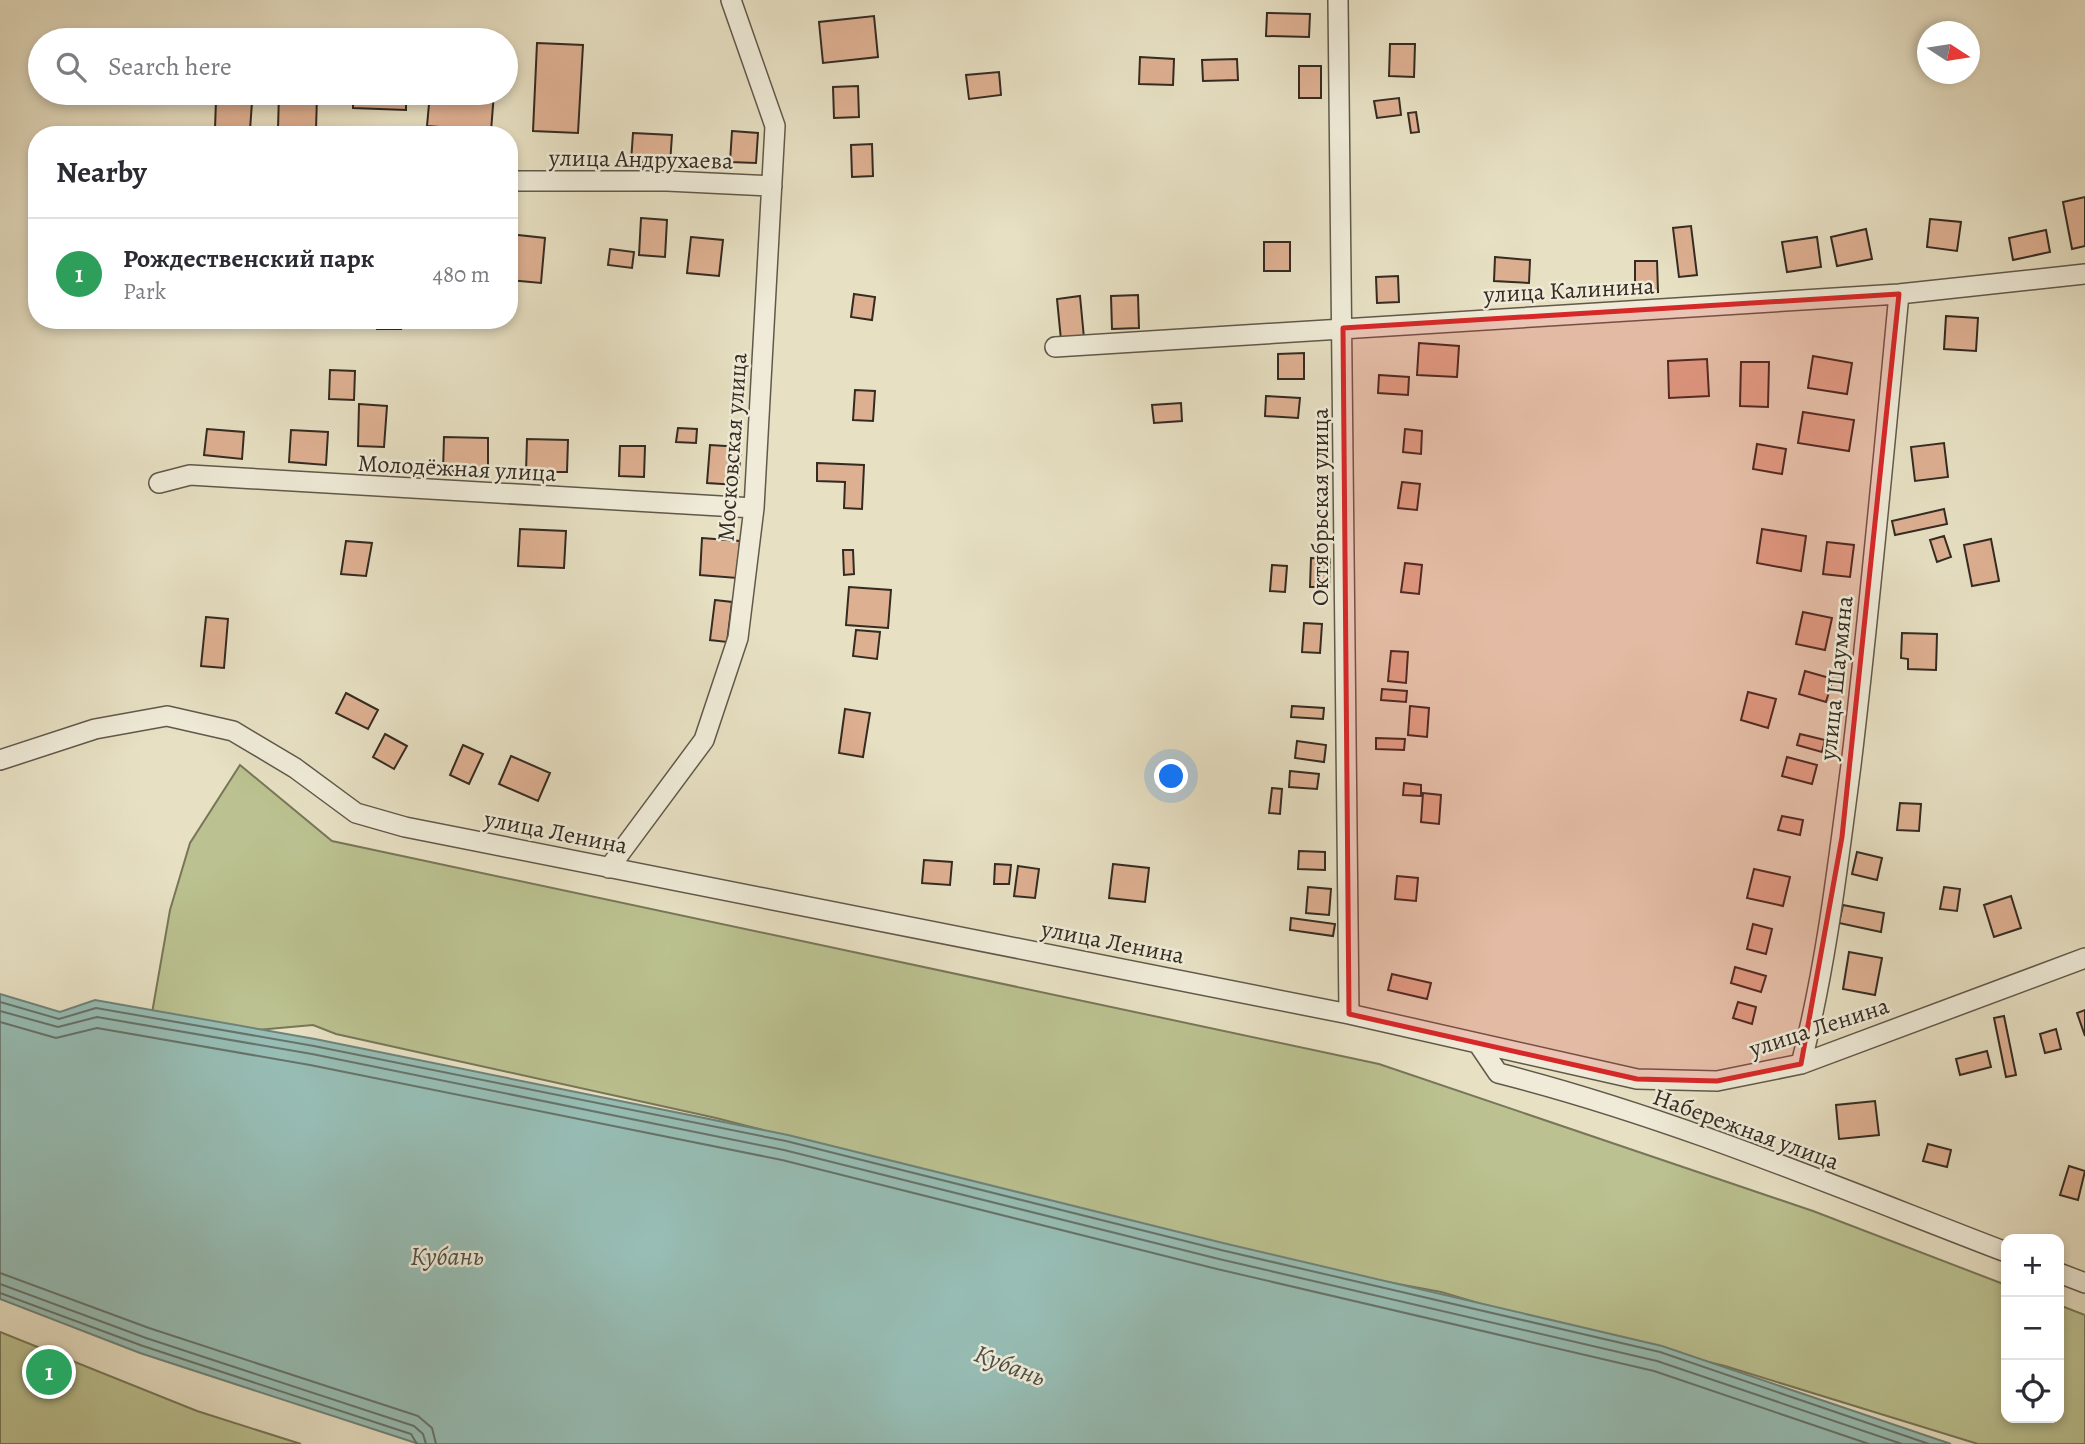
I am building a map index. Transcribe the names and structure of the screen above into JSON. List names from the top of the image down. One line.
{"streets":{"street":["улица Андрухаева","улица Калинина","Московская улица","Молодёжная улица","Октябрьская улица","улица Шаумяна","улица Ленина","Набережная улица"]},"crossings":[["улица Андрухаева","Московская улица"],["улица Калинина","Октябрьская улица"],["улица Калинина","улица Шаумяна"],["Московская улица","Молодёжная улица"],["Московская улица","улица Ленина"],["Октябрьская улица","улица Ленина"],["улица Шаумяна","улица Ленина"],["улица Ленина","Набережная улица"]],"water":["Кубань"],"north":"right","page":{"search":"Search here","heading":"Nearby","list":[{"mark":"1","name":"Рождественский парк","note":"Park","value":"480 m"}],"map_buttons":["+","−"],"pins":"1"}}
